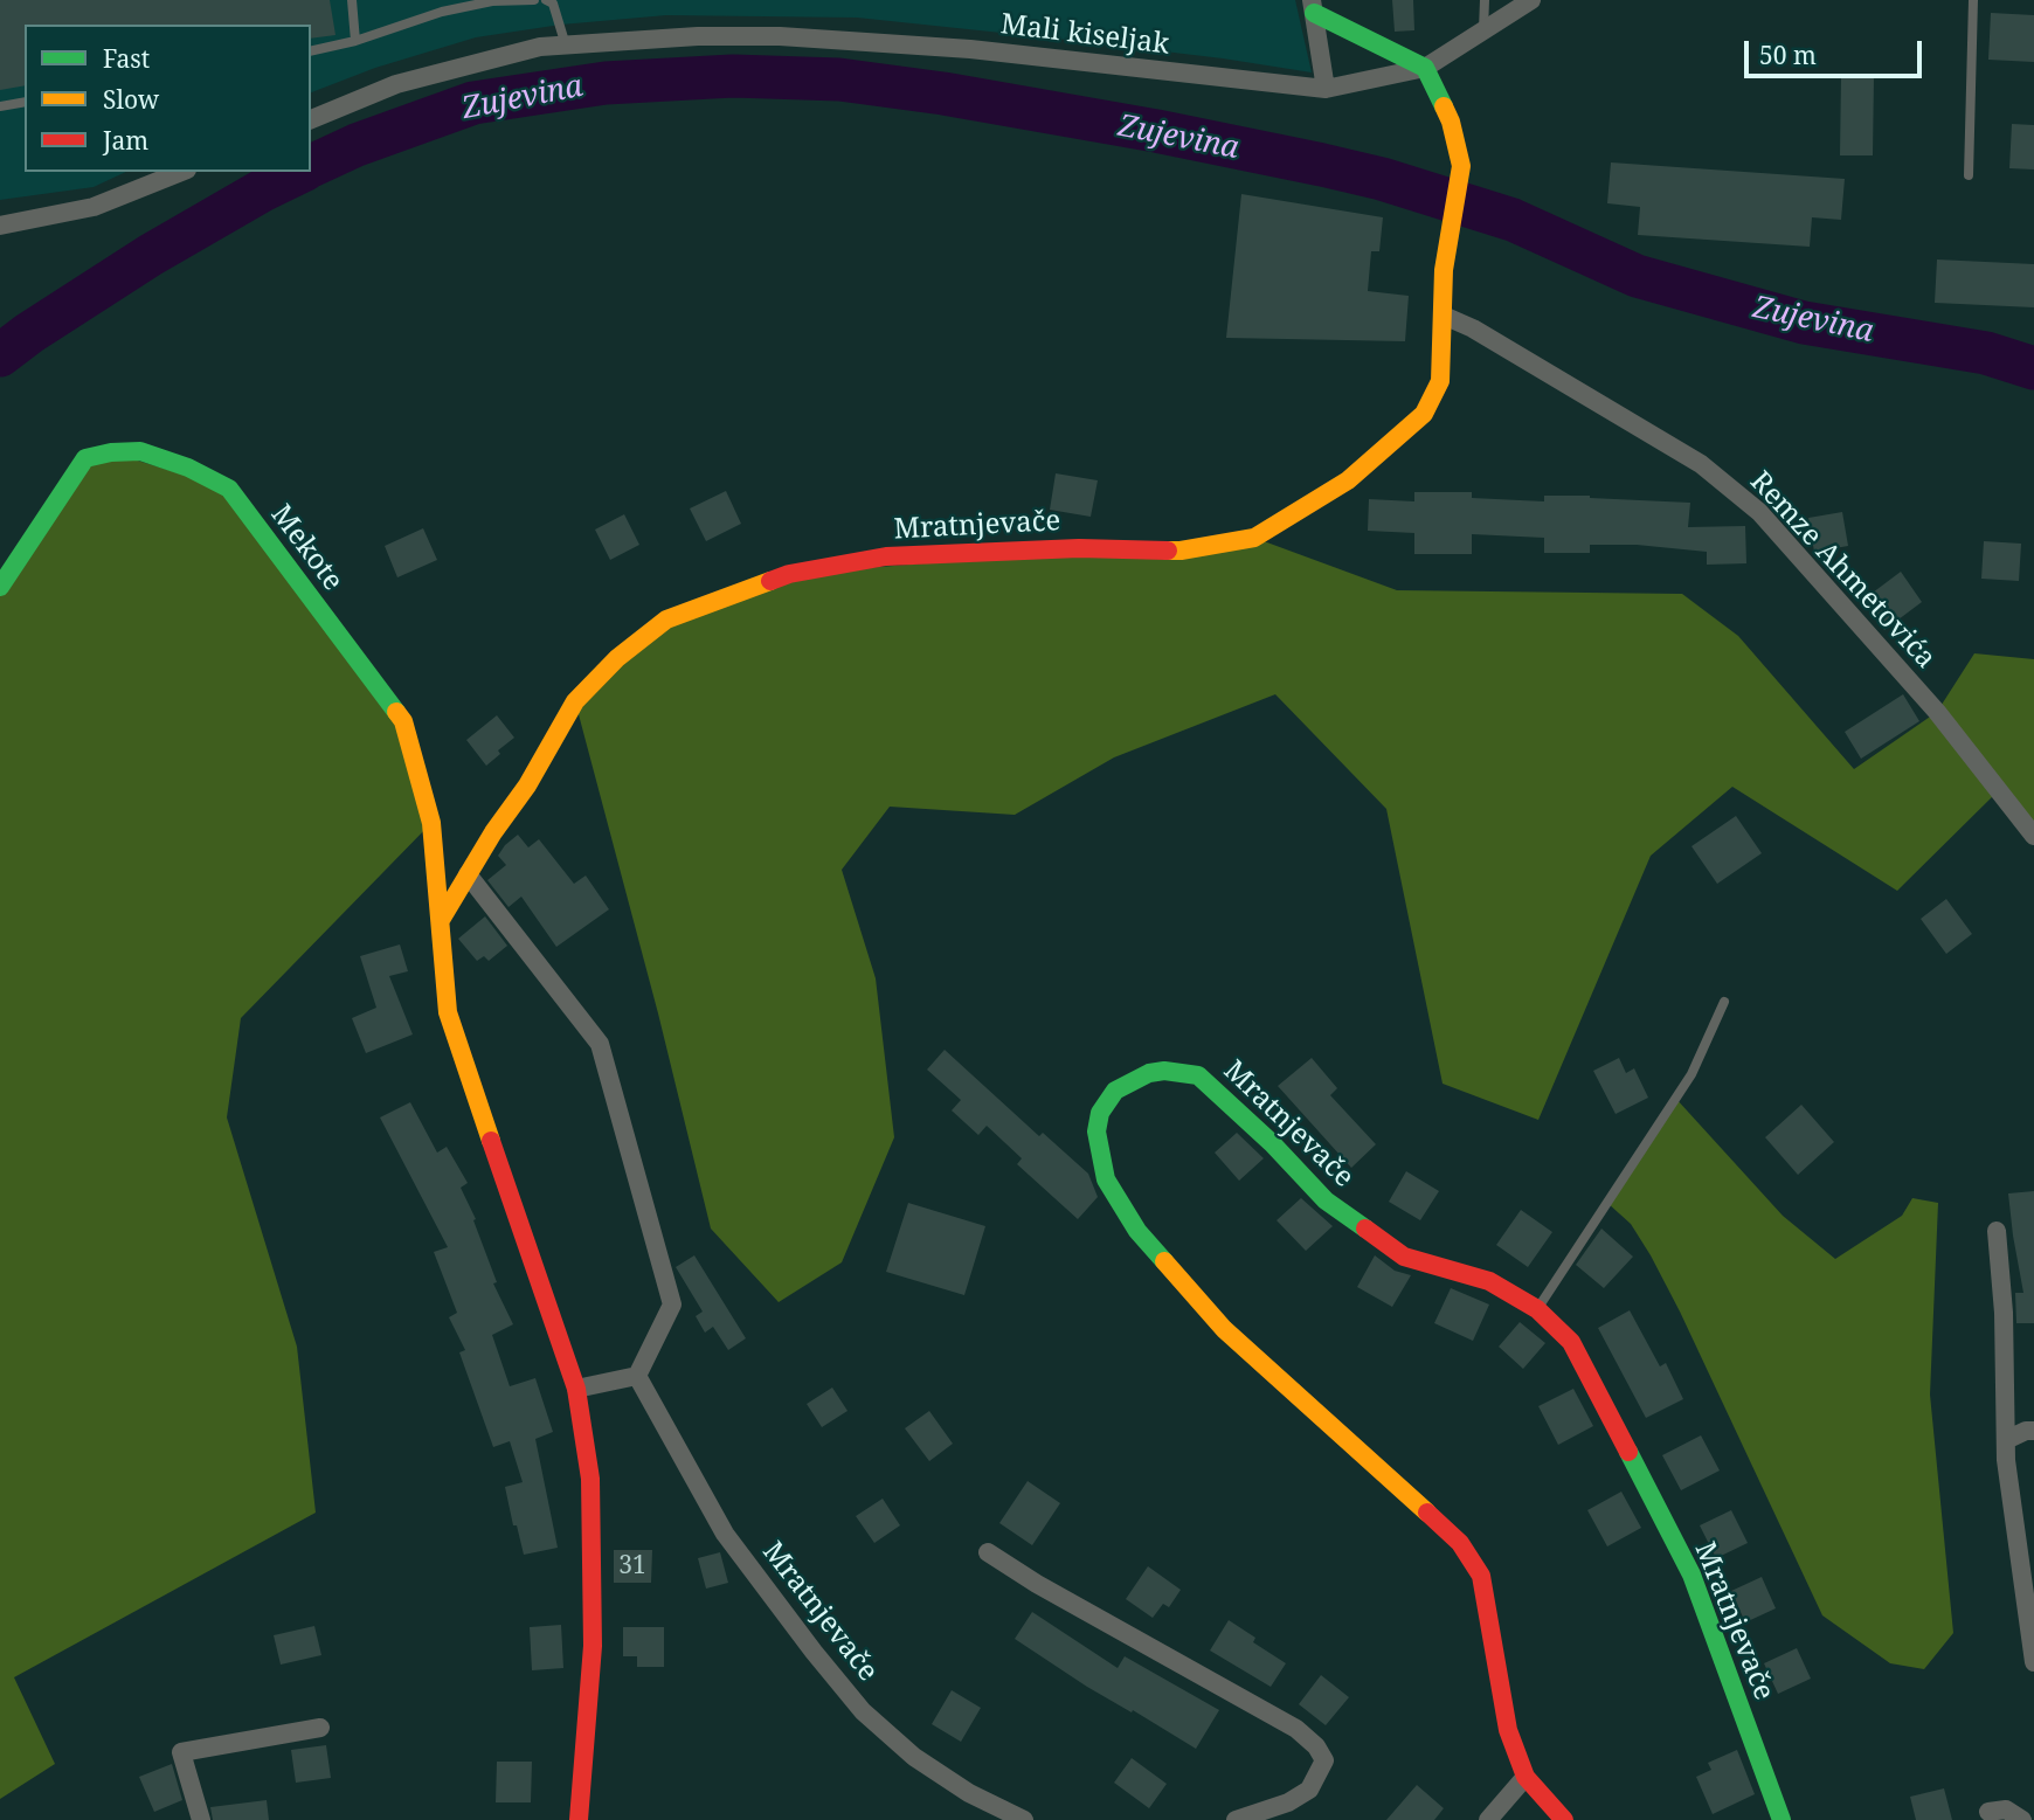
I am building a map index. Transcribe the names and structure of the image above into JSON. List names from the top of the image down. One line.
{"streets":{"street":["Mali kiseljak","Mratnjevače","Mekote","Remze Ahmetovića"]},"crossings":[["Mali kiseljak","Mratnjevače"],["Mratnjevače","Mekote"],["Mratnjevače","Remze Ahmetovića"]],"water":["Zujevina"],"house_numbers":["31"],"legend":["Fast","Slow","Jam"],"scale_bar":"50 m"}
